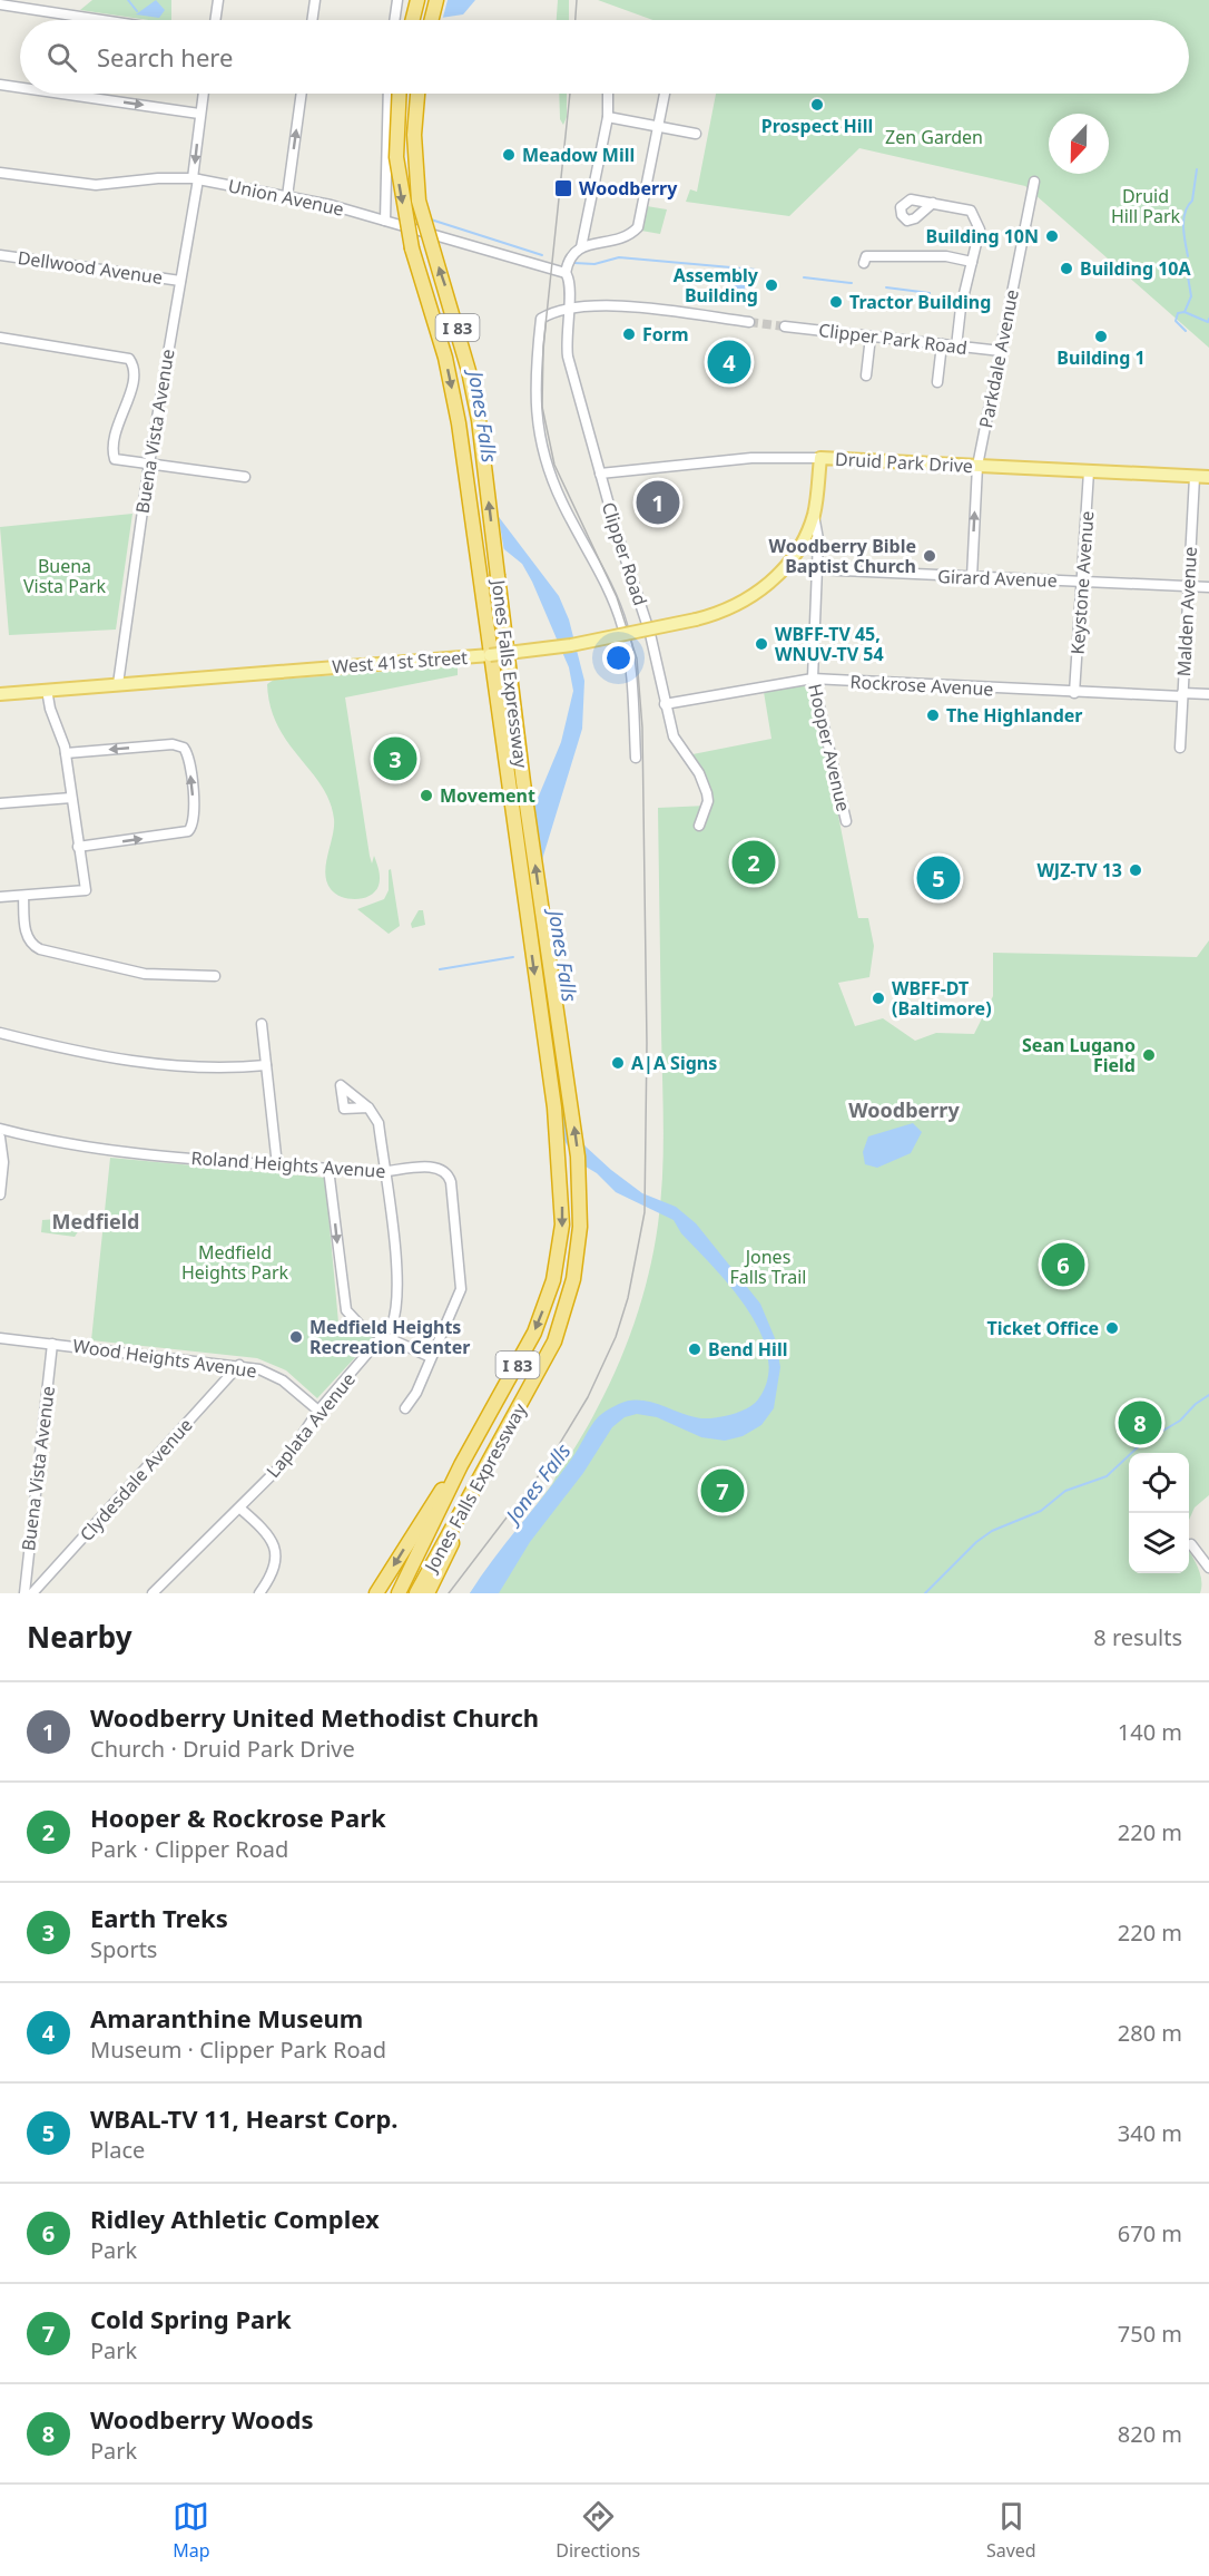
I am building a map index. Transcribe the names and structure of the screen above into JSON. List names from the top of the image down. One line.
{"streets":{"highway":["I 83","Jones Falls Expressway"],"main road":["Druid Park Drive","West 41st Street"],"street":["Union Avenue","Dellwood Avenue","Clipper Park Road","Parkdale Avenue","Buena Vista Avenue","Clipper Road","Girard Avenue","Keystone Avenue","Malden Avenue","Rockrose Avenue","Hooper Avenue","Roland Heights Avenue","Wood Heights Avenue","Laplata Avenue","Clydesdale Avenue"]},"crossings":[["Union Avenue","Buena Vista Avenue"],["Union Avenue","Clipper Road"],["Dellwood Avenue","Buena Vista Avenue"],["Clipper Park Road","Parkdale Avenue"],["Parkdale Avenue","Druid Park Drive"],["Parkdale Avenue","Girard Avenue"],["Buena Vista Avenue","West 41st Street"],["Buena Vista Avenue","Wood Heights Avenue"],["Druid Park Drive","Clipper Road"],["Druid Park Drive","Keystone Avenue"],["Druid Park Drive","Malden Avenue"],["Druid Park Drive","West 41st Street"],["Clipper Road","Rockrose Avenue"],["Girard Avenue","Keystone Avenue"],["Girard Avenue","Malden Avenue"],["Girard Avenue","West 41st Street"],["Girard Avenue","Hooper Avenue"],["Keystone Avenue","Rockrose Avenue"],["Malden Avenue","Rockrose Avenue"],["West 41st Street","Hooper Avenue"],["Rockrose Avenue","Hooper Avenue"],["Roland Heights Avenue","Laplata Avenue"],["Wood Heights Avenue","Laplata Avenue"],["Wood Heights Avenue","Clydesdale Avenue"]],"districts":["Woodberry","Medfield"],"water":["Jones Falls"],"parks":["Zen Garden","Druid Hill Park","Buena Vista Park","Medfield Heights Park","Jones Falls Trail"],"places":{"other":["Prospect Hill","Meadow Mill","Building 10N","Building 10A","Assembly Building","Tractor Building","Form","Building 1","Woodberry Bible Baptist Church","WBFF-TV 45, WNUV-TV 54","The Highlander","Movement","WJZ-TV 13","WBFF-DT (Baltimore)","Sean Lugano Field","A|A Signs","Ticket Office","Medfield Heights Recreation Center","Bend Hill"],"transit":["Woodberry"]},"north":"bottom","page":{"search":"Search here","pins":["4","1","3","2","5","6","8","7"],"heading":["Nearby","8 results"],"list":[{"mark":"1","name":"Woodberry United Methodist Church","note":"Church · Druid Park Drive","value":"140 m"},{"mark":"2","name":"Hooper & Rockrose Park","note":"Park · Clipper Road","value":"220 m"},{"mark":"3","name":"Earth Treks","note":"Sports","value":"220 m"},{"mark":"4","name":"Amaranthine Museum","note":"Museum · Clipper Park Road","value":"280 m"},{"mark":"5","name":"WBAL-TV 11, Hearst Corp.","note":"Place","value":"340 m"},{"mark":"6","name":"Ridley Athletic Complex","note":"Park","value":"670 m"},{"mark":"7","name":"Cold Spring Park","note":"Park","value":"750 m"},{"mark":"8","name":"Woodberry Woods","note":"Park","value":"820 m"}],"nav":["Map","Directions","Saved"]}}
